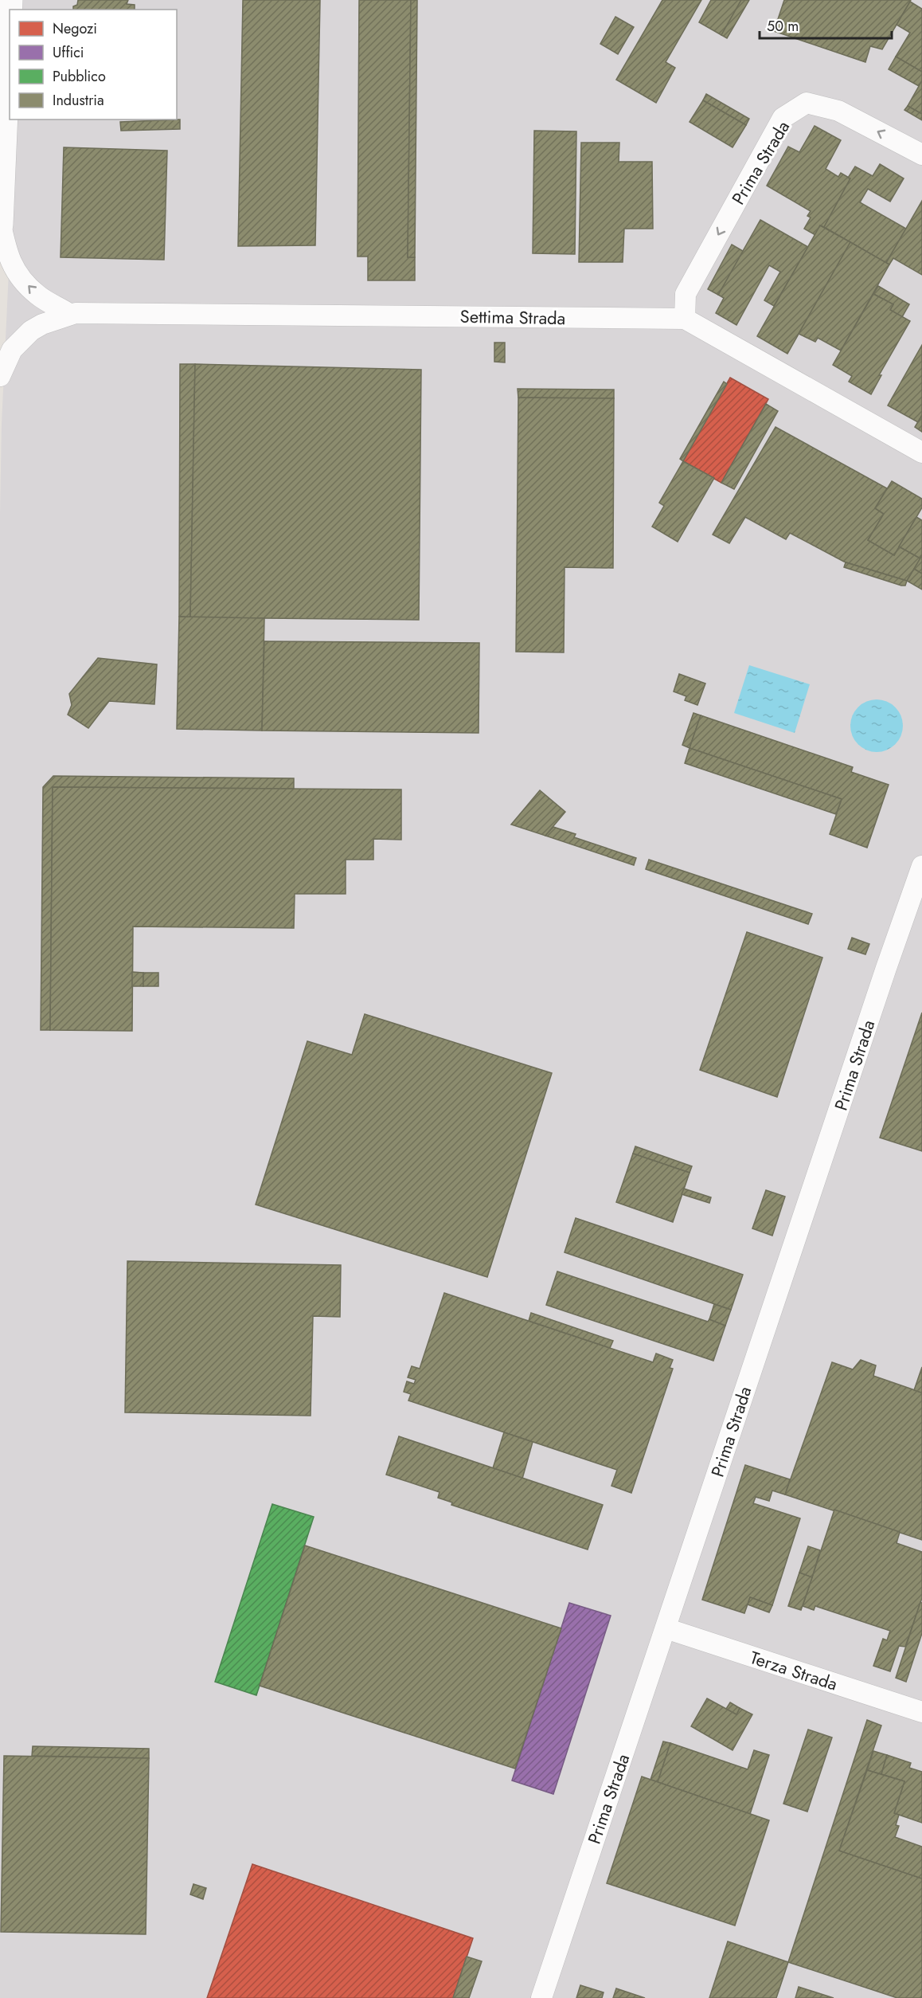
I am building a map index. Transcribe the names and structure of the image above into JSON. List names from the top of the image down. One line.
{"streets":{"street":["Prima Strada","Settima Strada","Terza Strada"]},"crossings":[["Prima Strada","Settima Strada"],["Prima Strada","Terza Strada"]],"legend":["Negozi","Uffici","Pubblico","Industria"],"scale_bar":"50 m"}
